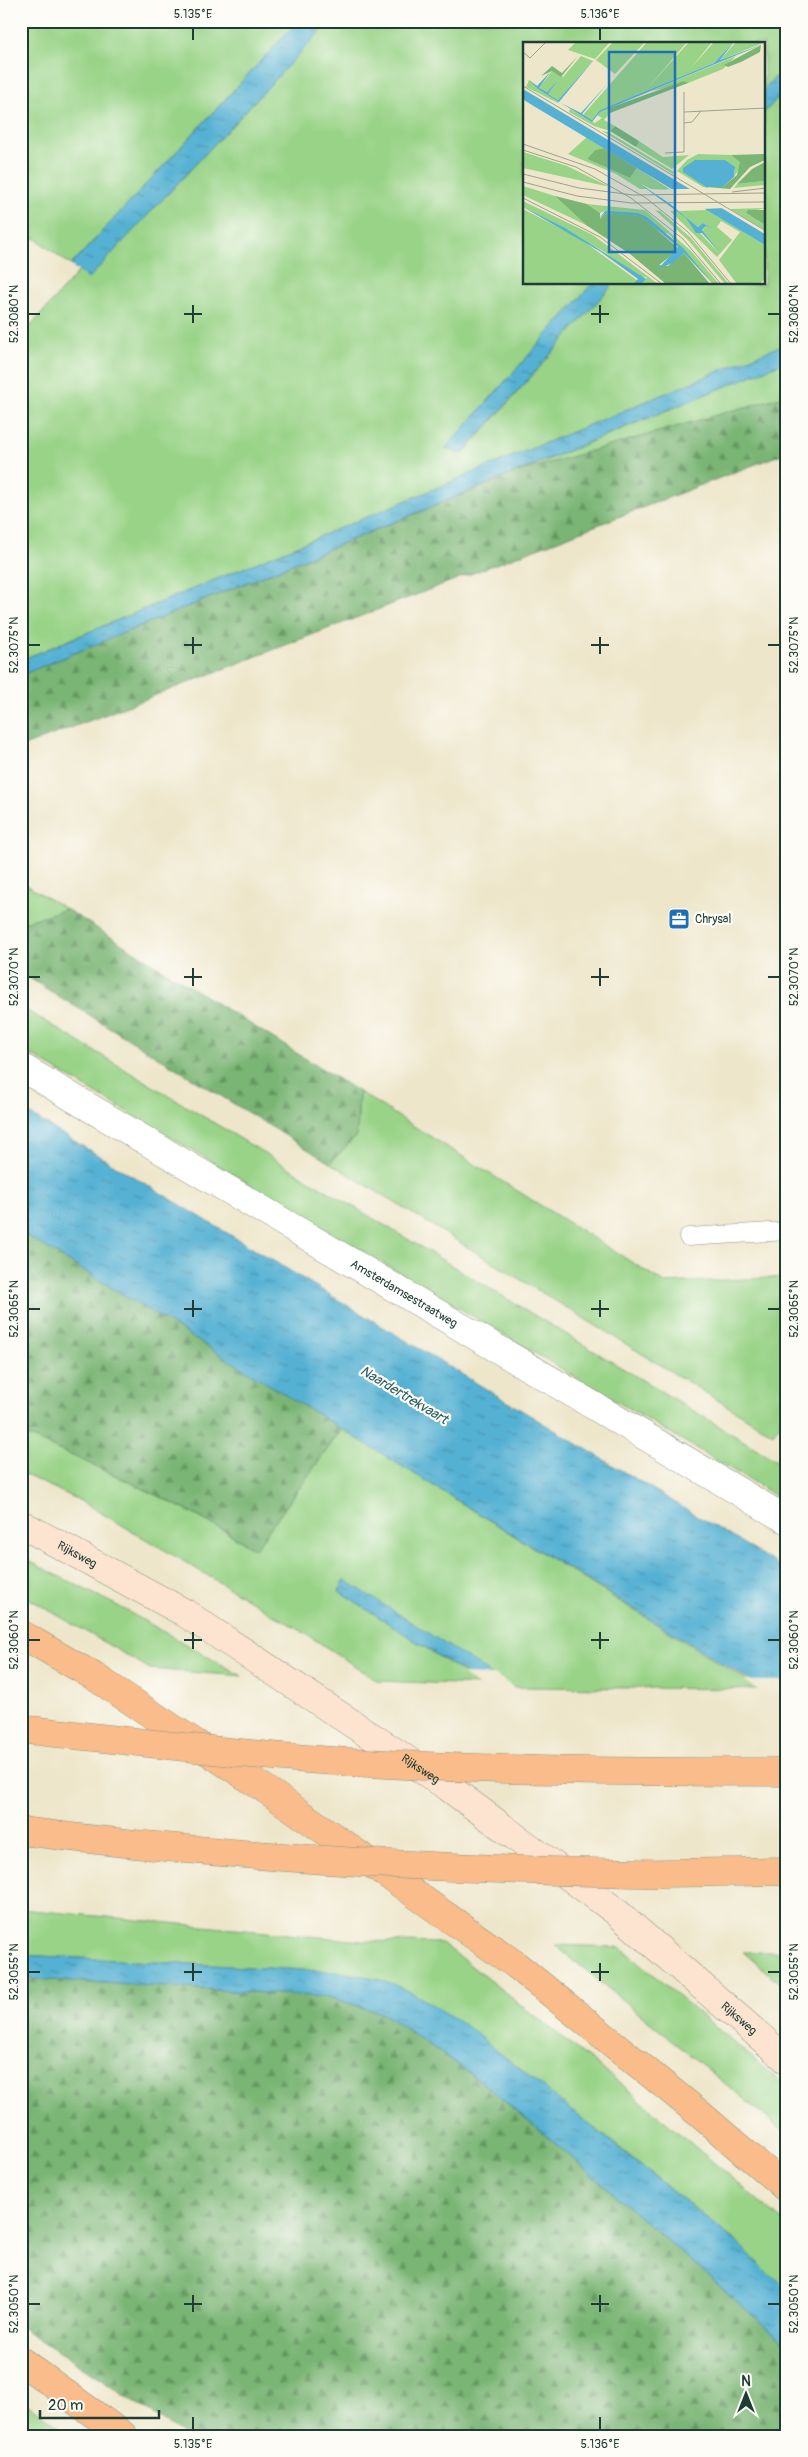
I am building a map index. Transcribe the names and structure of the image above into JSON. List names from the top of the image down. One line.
{"streets":{"main road":["Rijksweg"],"street":["Amsterdamsestraatweg"]},"water":["Naardertrekvaart"],"places":{"office":["Chrysal"]},"scale_bar":"20 m","north":"top","coordinates":["5.135°E","5.136°E","52.3080°N","52.3075°N","52.3070°N","52.3065°N","52.3060°N","52.3055°N","52.3050°N"]}
